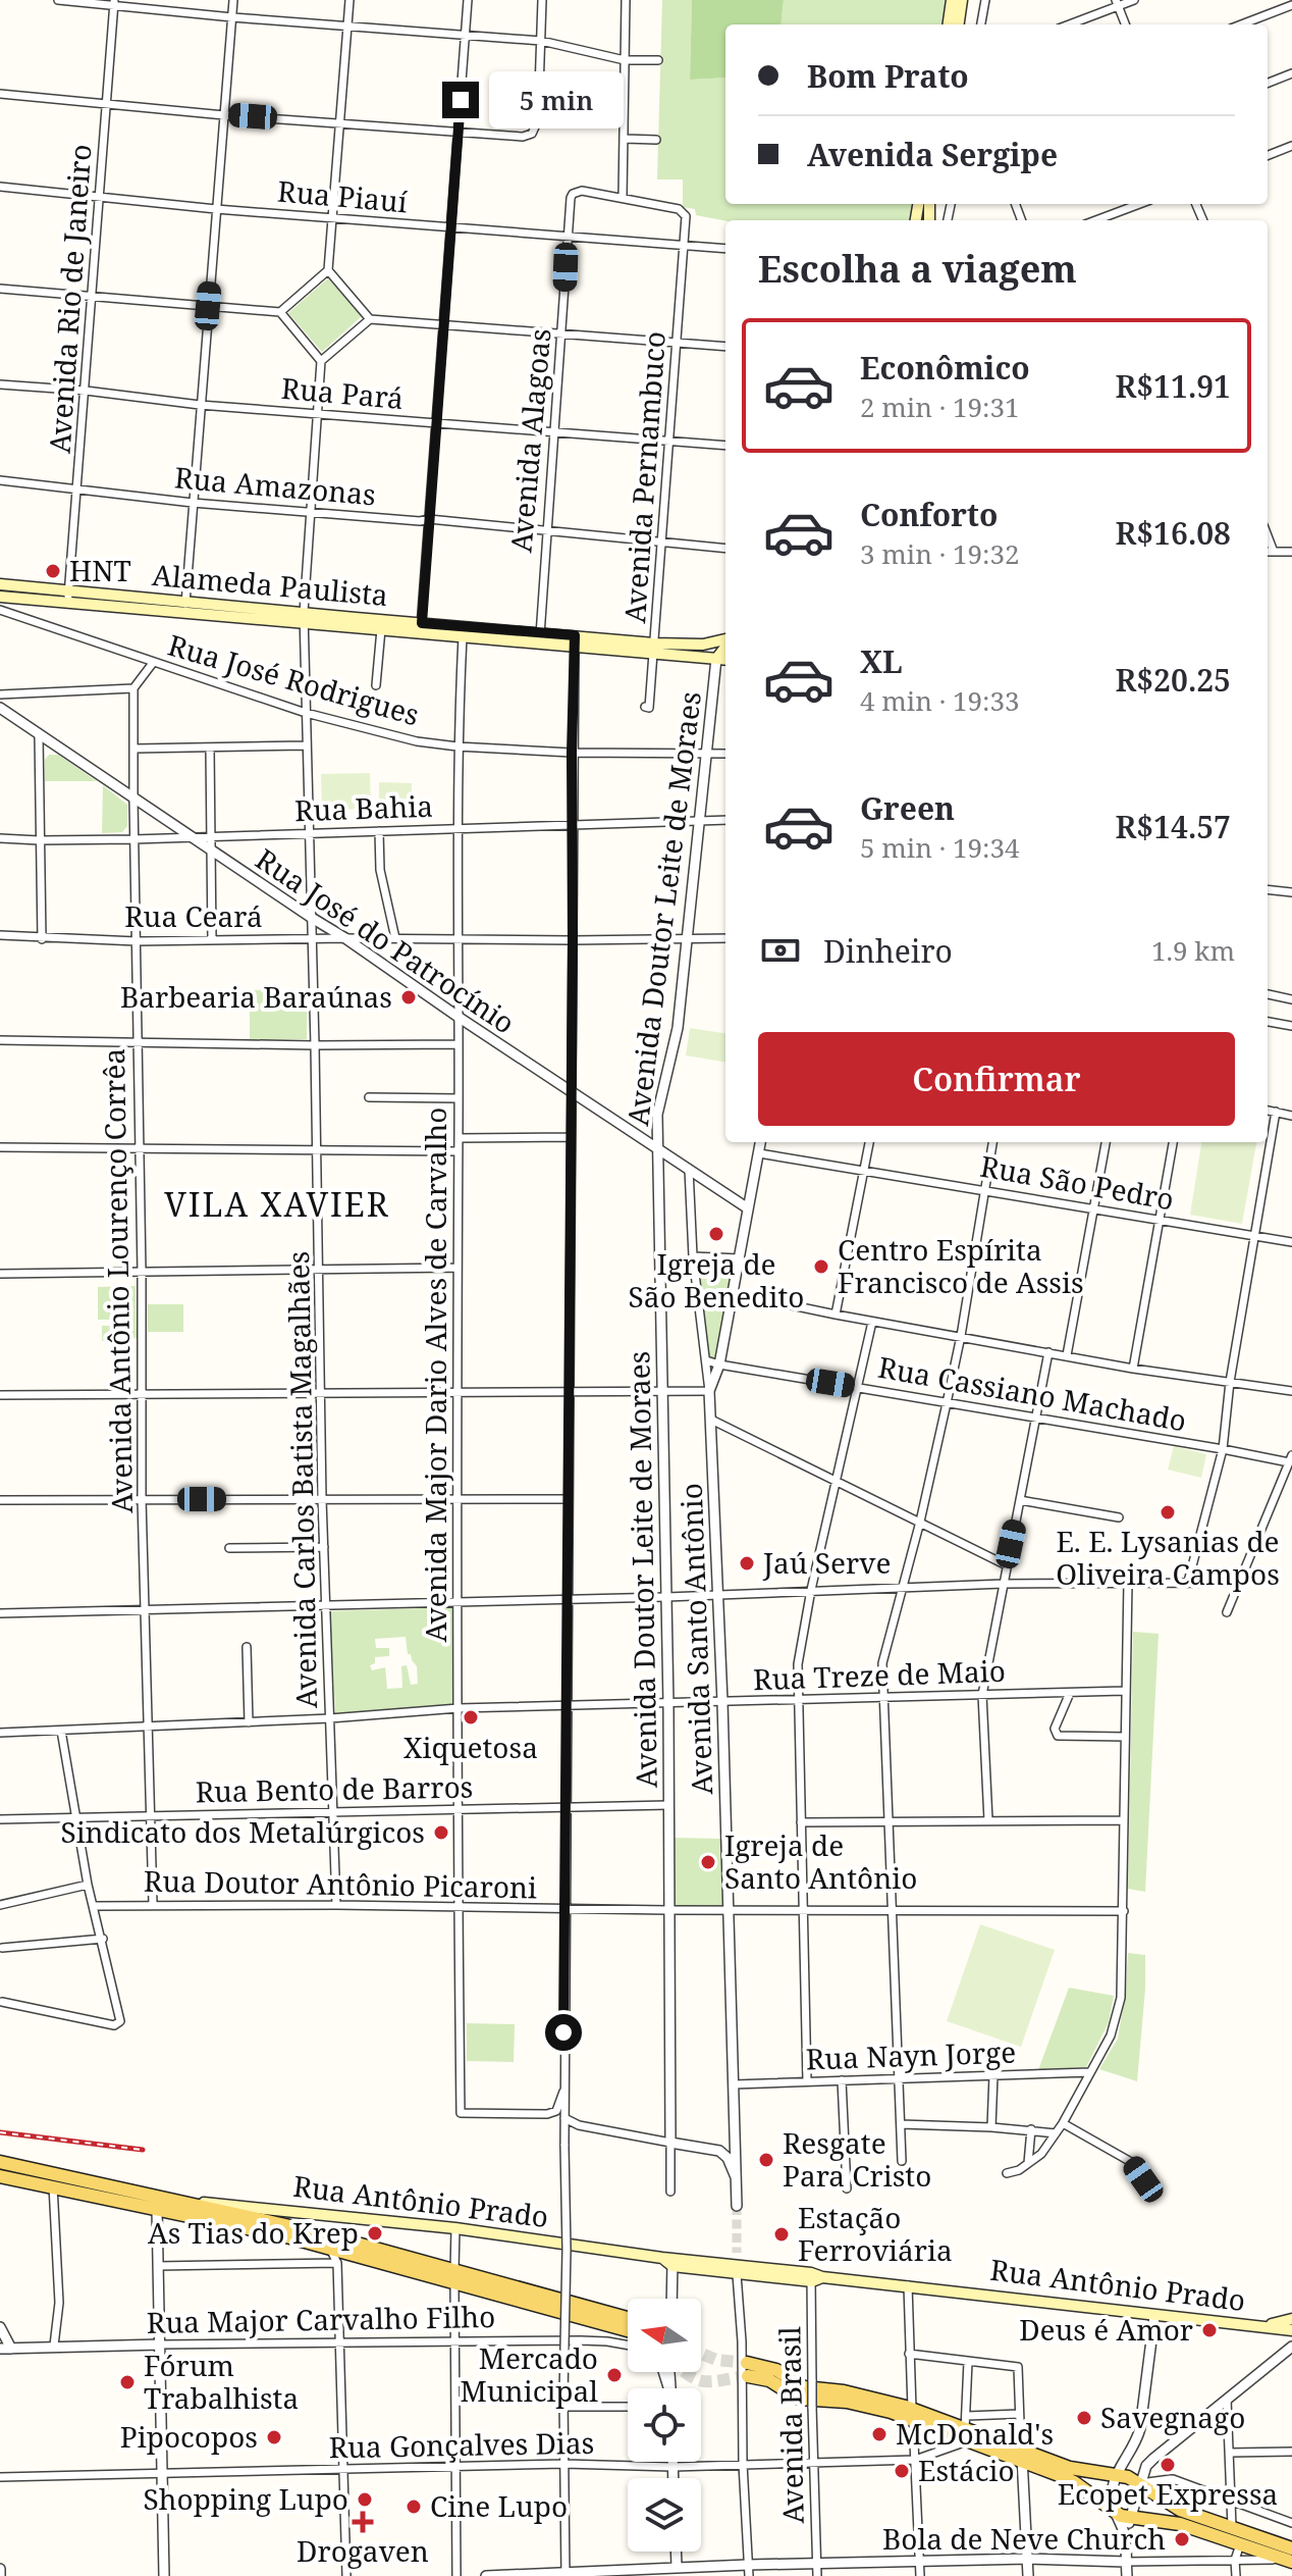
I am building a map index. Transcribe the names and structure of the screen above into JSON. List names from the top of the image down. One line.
{"streets":{"main road":["Alameda Paulista","Rua Antônio Prado"],"street":["Rua Piauí","Avenida Rio de Janeiro","Rua Pará","Avenida Alagoas","Avenida Pernambuco","Rua Amazonas","Rua José Rodrigues","Rua Bahia","Avenida Doutor Leite de Moraes","Rua Ceará","Rua José do Patrocínio","Rua São Pedro","Avenida Antônio Lourenço Corrêa","Avenida Major Dario Alves de Carvalho","Rua Cassiano Machado","Avenida Carlos Batista Magalhães","Avenida Santo Antônio","Rua Treze de Maio","Rua Bento de Barros","Rua Doutor Antônio Picaroni","Rua Nayn Jorge","Rua Major Carvalho Filho","Avenida Brasil","Rua Gonçalves Dias"]},"crossings":[["Rua Piauí","Avenida Rio de Janeiro"],["Rua Piauí","Avenida Alagoas"],["Rua Piauí","Avenida Pernambuco"],["Avenida Rio de Janeiro","Rua Pará"],["Avenida Rio de Janeiro","Rua Amazonas"],["Avenida Rio de Janeiro","Alameda Paulista"],["Rua Pará","Avenida Alagoas"],["Rua Pará","Avenida Pernambuco"],["Rua Pará","Avenida Carlos Batista Magalhães"],["Avenida Alagoas","Rua Amazonas"],["Avenida Alagoas","Alameda Paulista"],["Avenida Pernambuco","Rua Amazonas"],["Avenida Pernambuco","Alameda Paulista"],["Rua Amazonas","Avenida Carlos Batista Magalhães"],["Alameda Paulista","Avenida Doutor Leite de Moraes"],["Alameda Paulista","Avenida Major Dario Alves de Carvalho"],["Alameda Paulista","Avenida Carlos Batista Magalhães"],["Rua José Rodrigues","Avenida Doutor Leite de Moraes"],["Rua José Rodrigues","Avenida Major Dario Alves de Carvalho"],["Rua José Rodrigues","Avenida Carlos Batista Magalhães"],["Rua Bahia","Avenida Doutor Leite de Moraes"],["Rua Bahia","Rua José do Patrocínio"],["Rua Bahia","Avenida Antônio Lourenço Corrêa"],["Rua Bahia","Avenida Major Dario Alves de Carvalho"],["Rua Bahia","Avenida Carlos Batista Magalhães"],["Avenida Doutor Leite de Moraes","Rua Ceará"],["Avenida Doutor Leite de Moraes","Rua José do Patrocínio"],["Avenida Doutor Leite de Moraes","Rua Treze de Maio"],["Avenida Doutor Leite de Moraes","Rua Bento de Barros"],["Avenida Doutor Leite de Moraes","Rua Doutor Antônio Picaroni"],["Rua Ceará","Rua José do Patrocínio"],["Rua Ceará","Avenida Antônio Lourenço Corrêa"],["Rua Ceará","Avenida Major Dario Alves de Carvalho"],["Rua Ceará","Avenida Carlos Batista Magalhães"],["Rua José do Patrocínio","Avenida Antônio Lourenço Corrêa"],["Rua José do Patrocínio","Avenida Major Dario Alves de Carvalho"],["Rua José do Patrocínio","Avenida Carlos Batista Magalhães"],["Rua José do Patrocínio","Avenida Santo Antônio"],["Avenida Antônio Lourenço Corrêa","Rua Treze de Maio"],["Avenida Antônio Lourenço Corrêa","Rua Bento de Barros"],["Avenida Antônio Lourenço Corrêa","Rua Doutor Antônio Picaroni"],["Avenida Major Dario Alves de Carvalho","Rua Treze de Maio"],["Avenida Major Dario Alves de Carvalho","Rua Bento de Barros"],["Avenida Major Dario Alves de Carvalho","Rua Doutor Antônio Picaroni"],["Rua Cassiano Machado","Avenida Santo Antônio"],["Avenida Carlos Batista Magalhães","Rua Treze de Maio"],["Avenida Carlos Batista Magalhães","Rua Bento de Barros"],["Avenida Carlos Batista Magalhães","Rua Doutor Antônio Picaroni"],["Avenida Santo Antônio","Rua Treze de Maio"],["Avenida Santo Antônio","Rua Doutor Antônio Picaroni"],["Avenida Santo Antônio","Rua Nayn Jorge"],["Rua Antônio Prado","Avenida Brasil"],["Avenida Brasil","Rua Gonçalves Dias"]],"districts":["VILA XAVIER"],"places":{"other":["HNT","Barbearia Baraúnas","Igreja de São Benedito","Centro Espírita Francisco de Assis","E. E. Lysanias de Oliveira Campos","Jaú Serve","Xiquetosa","Sindicato dos Metalúrgicos","Igreja de Santo Antônio","Resgate Para Cristo","As Tias do Krep","Estação Ferroviária","Deus é Amor","Mercado Municipal","Fórum Trabalhista","Savegnago","McDonald's","Pipocopos","Ecopet Expressa","Estácio","Shopping Lupo","Cine Lupo","Bola de Neve Church"],"health":["Drogaven"]},"north":"left","page":{"banner":["Bom Prato","Avenida Sergipe"],"bubble":"5 min","heading":"Escolha a viagem","list":[{"name":"Econômico","note":"2 min · 19:31","value":"R$11.91"},{"name":"Conforto","note":"3 min · 19:32","value":"R$16.08"},{"name":"XL","note":"4 min · 19:33","value":"R$20.25"},{"name":"Green","note":"5 min · 19:34","value":"R$14.57"}],"pay":["Dinheiro","1.9 km"],"buttons":"Confirmar"}}
